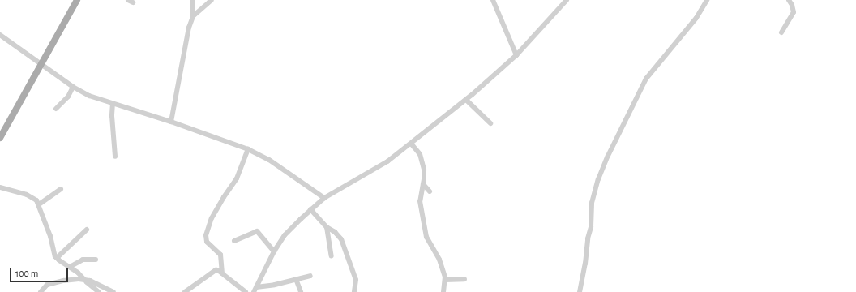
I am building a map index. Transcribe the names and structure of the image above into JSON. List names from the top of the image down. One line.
{"scale_bar":"100 m"}
